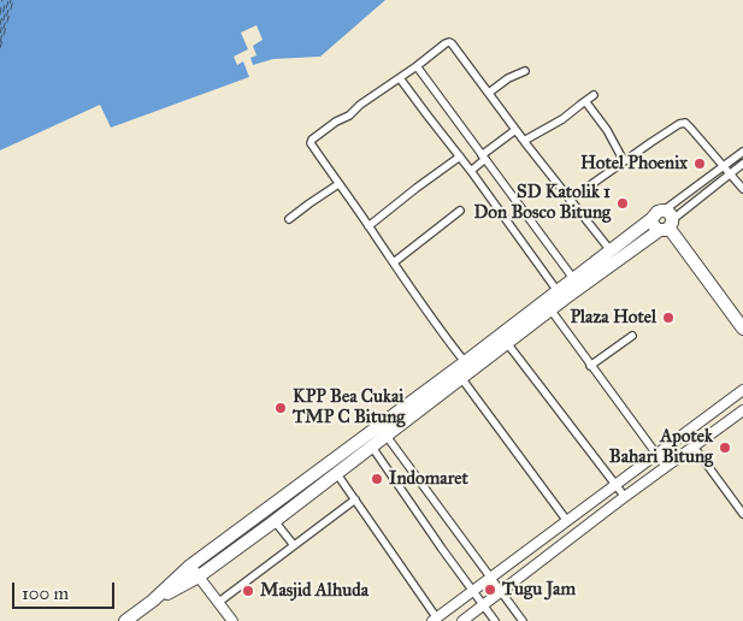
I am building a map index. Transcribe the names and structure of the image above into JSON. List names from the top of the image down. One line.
{"places":["Hotel Phoenix","SD Katolik 1 Don Bosco Bitung","Plaza Hotel","KPP Bea Cukai TMP C Bitung","Apotek Bahari Bitung","Indomaret","Tugu Jam","Masjid Alhuda"],"scale_bar":"100 m"}
